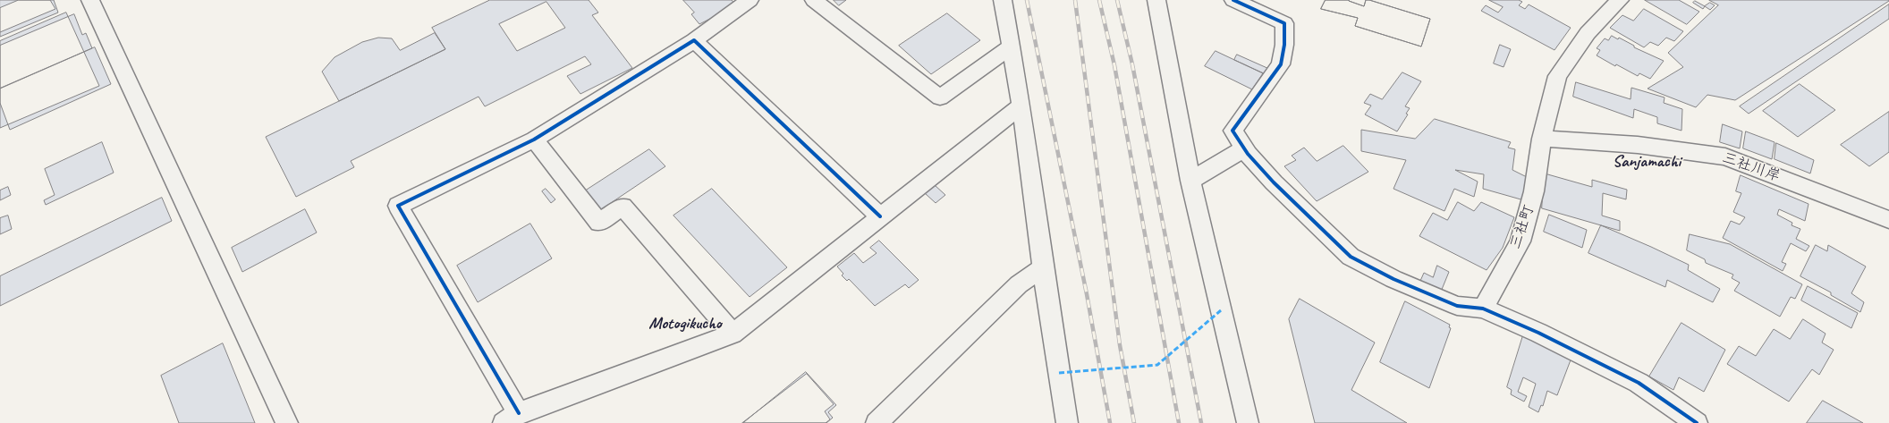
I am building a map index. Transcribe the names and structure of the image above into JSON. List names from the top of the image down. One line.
{"streets":{"street":["三社川岸","三社町"]},"crossings":[["三社川岸","三社町"]],"districts":["Sanjamachi","Motogikucho"]}
